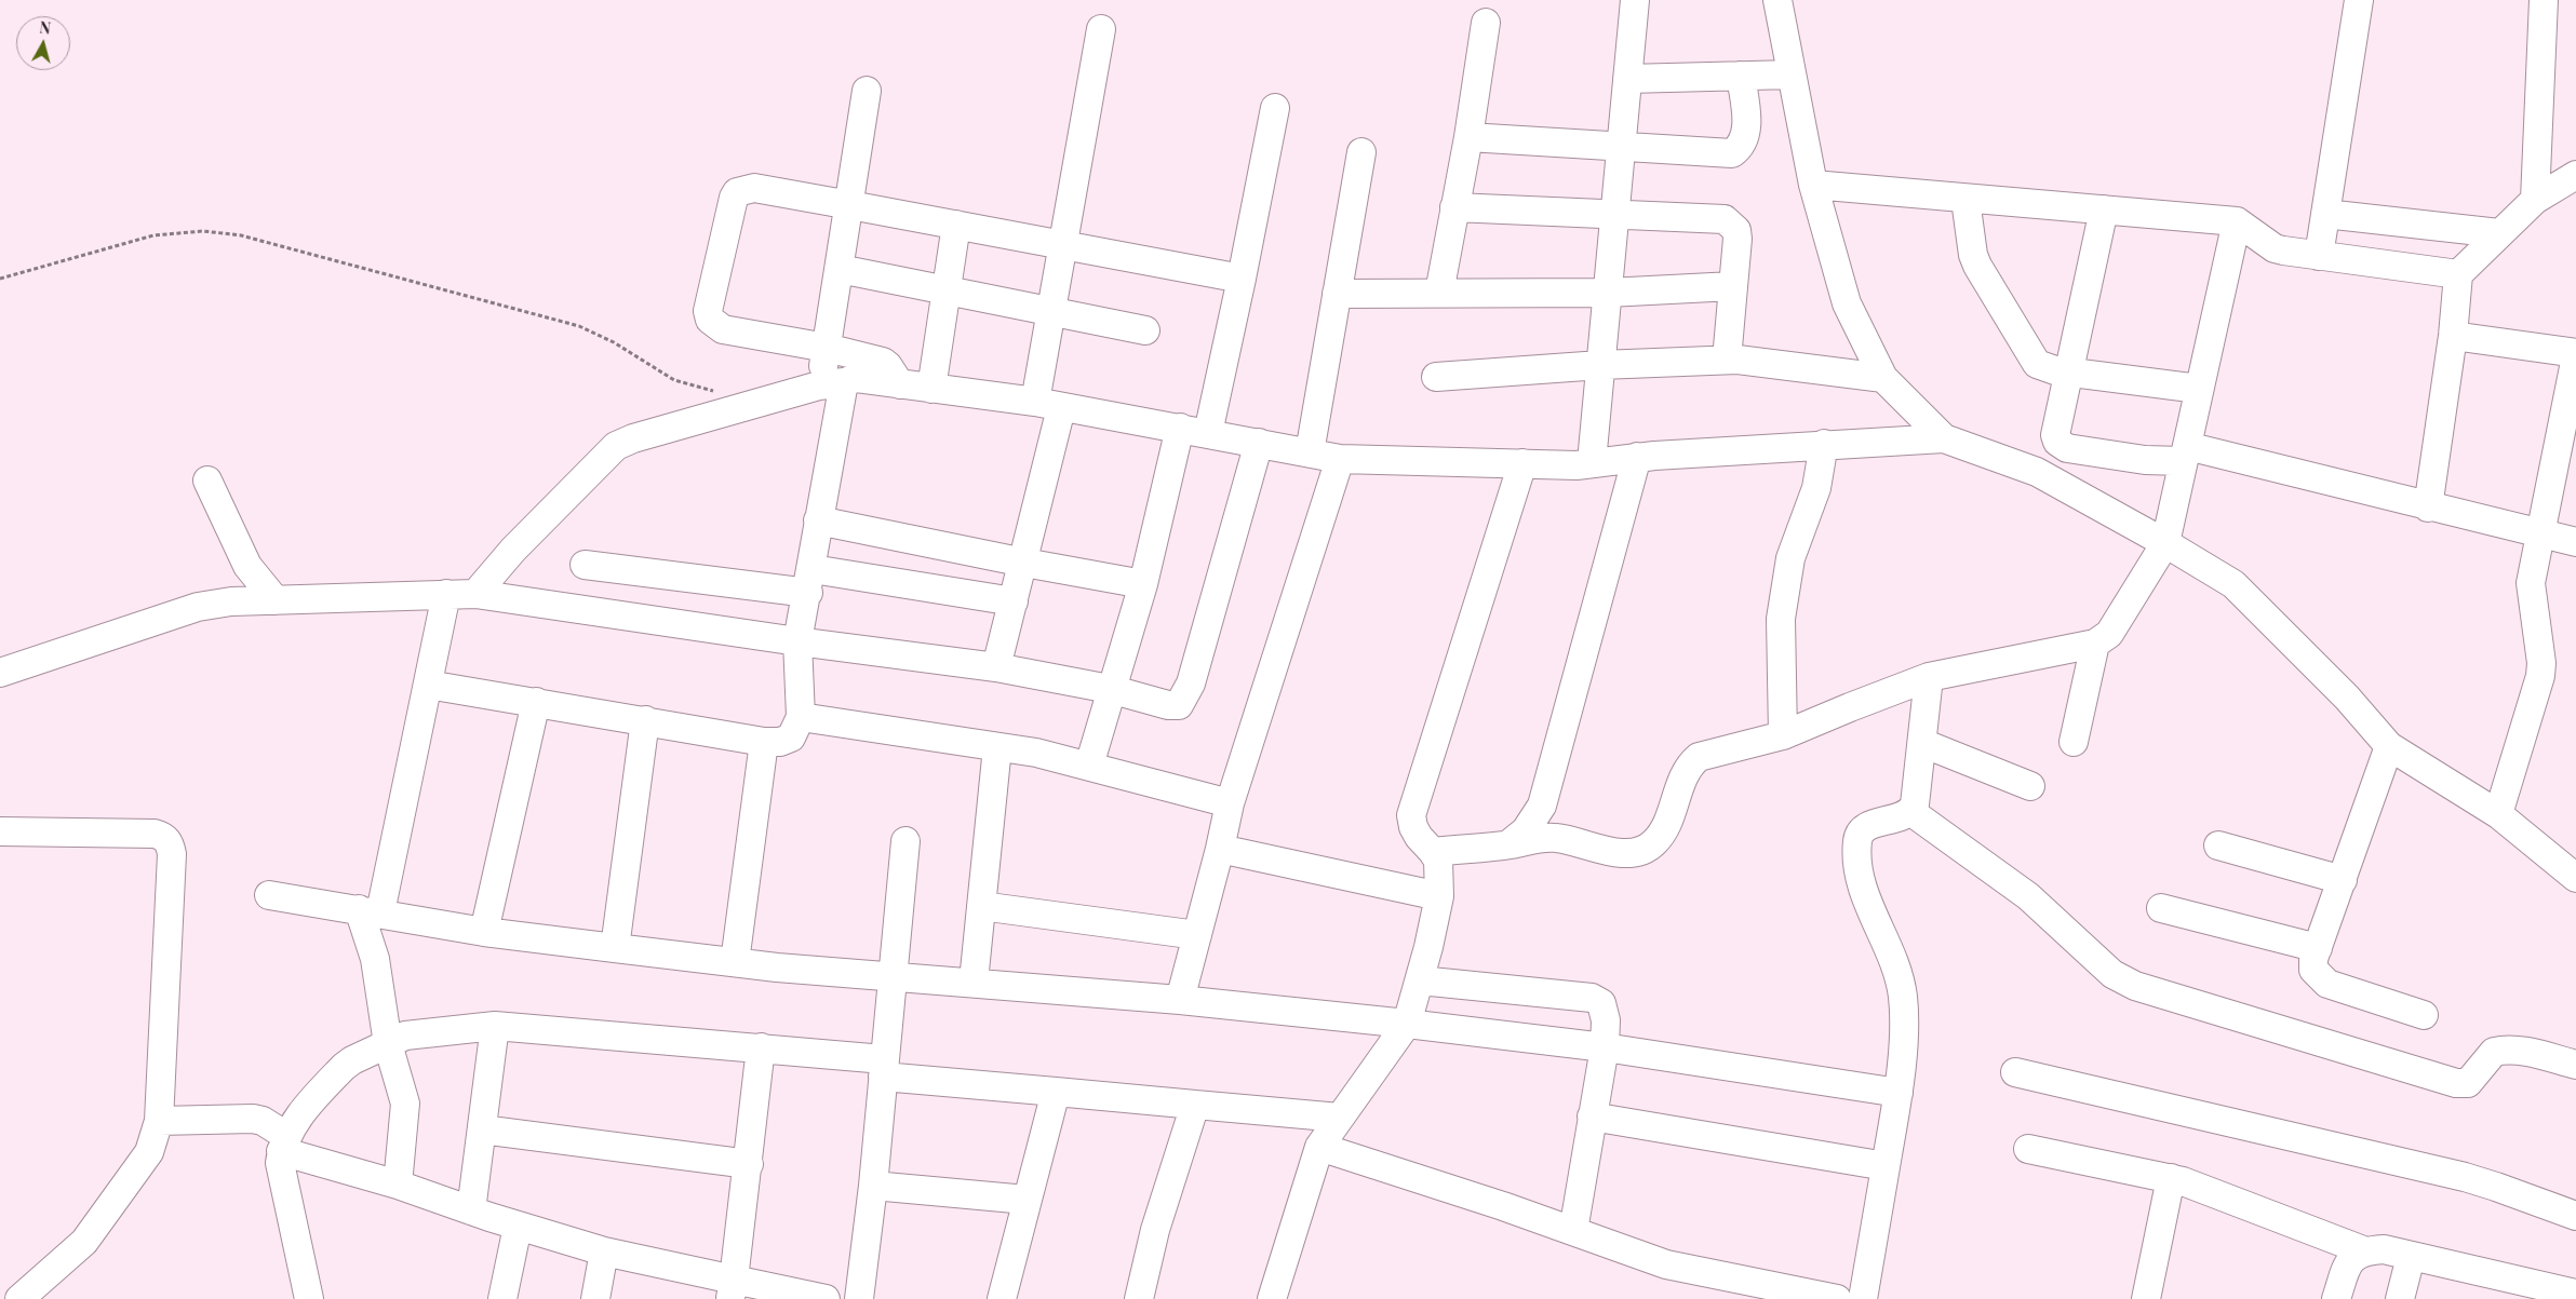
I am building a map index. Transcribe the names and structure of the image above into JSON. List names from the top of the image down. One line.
{"north":"top"}
